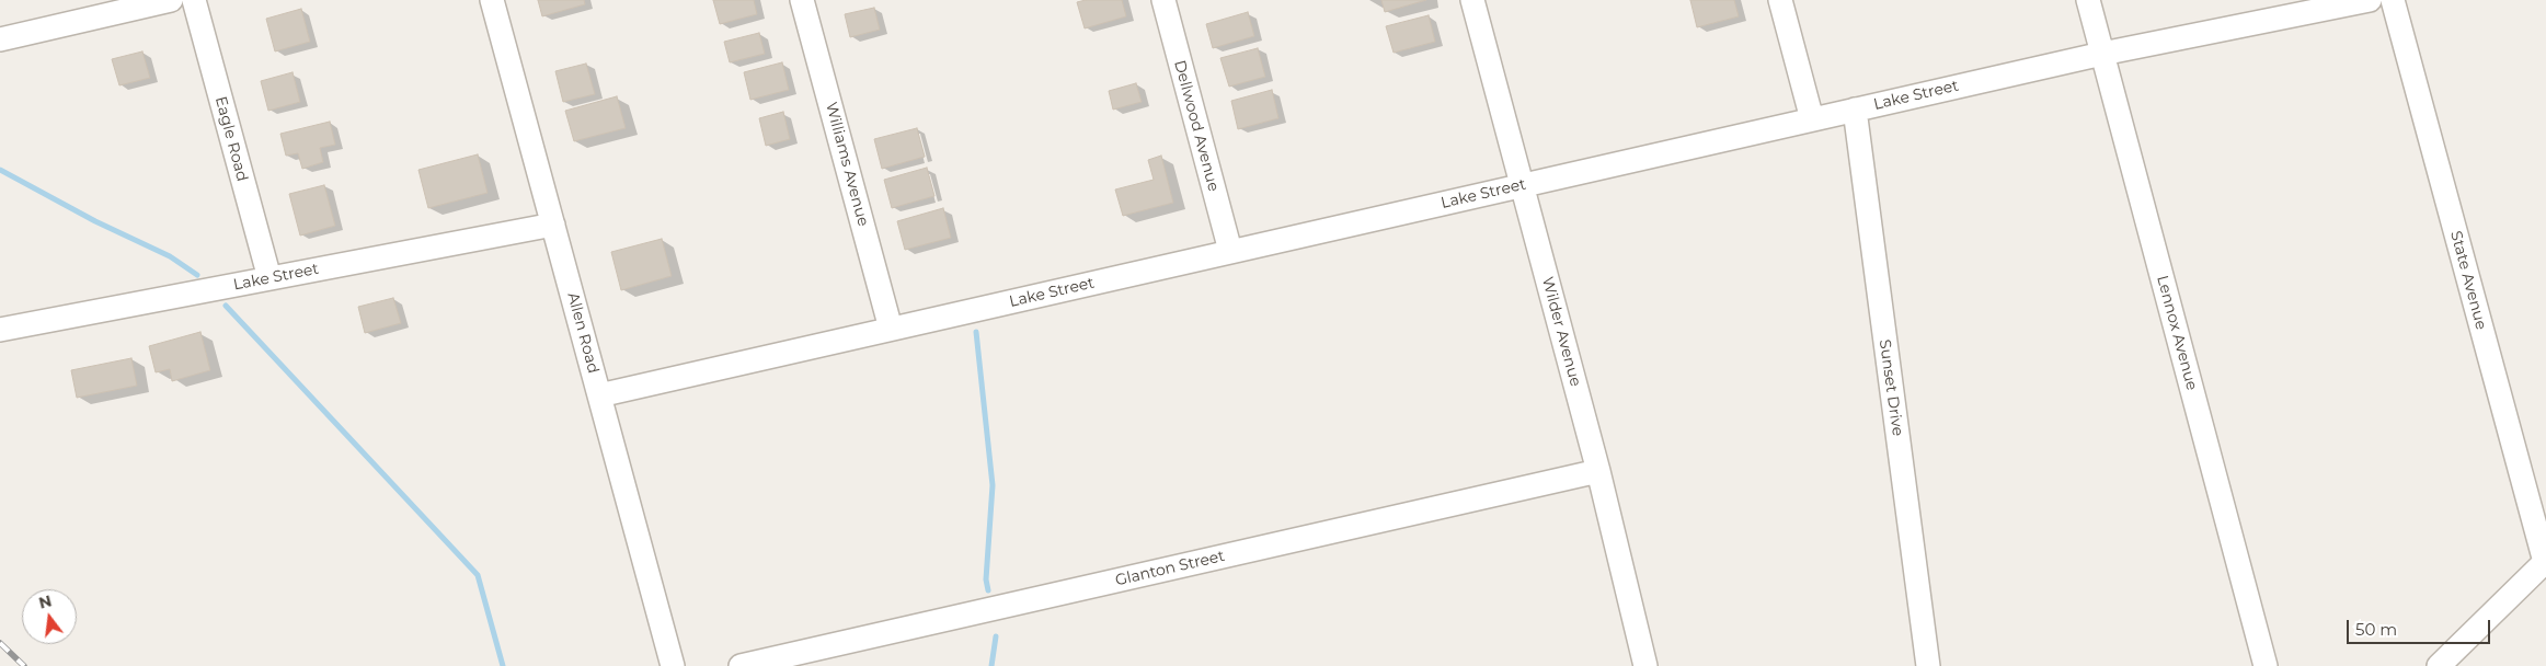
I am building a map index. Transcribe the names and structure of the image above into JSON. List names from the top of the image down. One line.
{"streets":{"street":["Lake Street","Dellwood Avenue","Eagle Road","Williams Avenue","State Avenue","Wilder Avenue","Allen Road","Lennox Avenue","Sunset Drive","Glanton Street"]},"crossings":[["Lake Street","Dellwood Avenue"],["Lake Street","Eagle Road"],["Lake Street","Williams Avenue"],["Lake Street","Wilder Avenue"],["Lake Street","Allen Road"],["Lake Street","Lennox Avenue"],["Lake Street","Sunset Drive"],["Wilder Avenue","Glanton Street"]],"scale_bar":"50 m","north":"top"}
